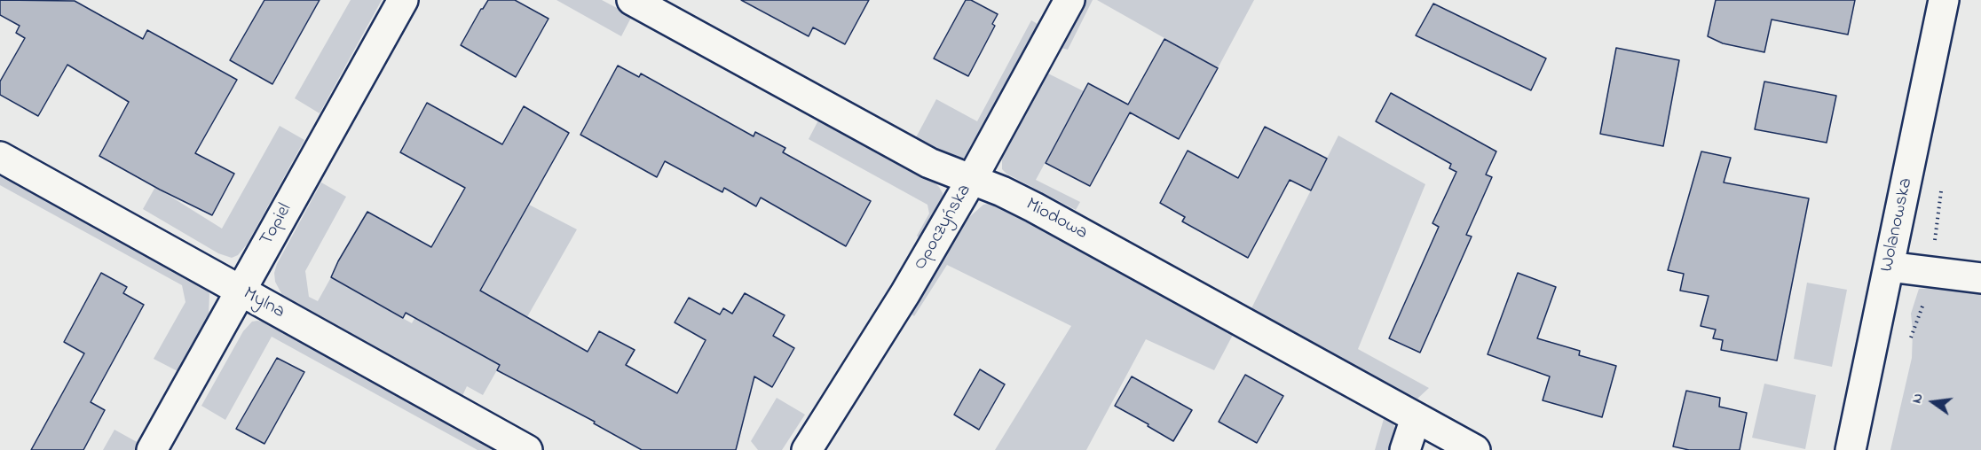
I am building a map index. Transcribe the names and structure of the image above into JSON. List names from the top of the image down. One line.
{"streets":{"street":["Miodowa","Topiel","Wolanowska","Opoczyńska","Mylna"]},"crossings":[["Miodowa","Opoczyńska"],["Topiel","Mylna"]],"north":"left"}
